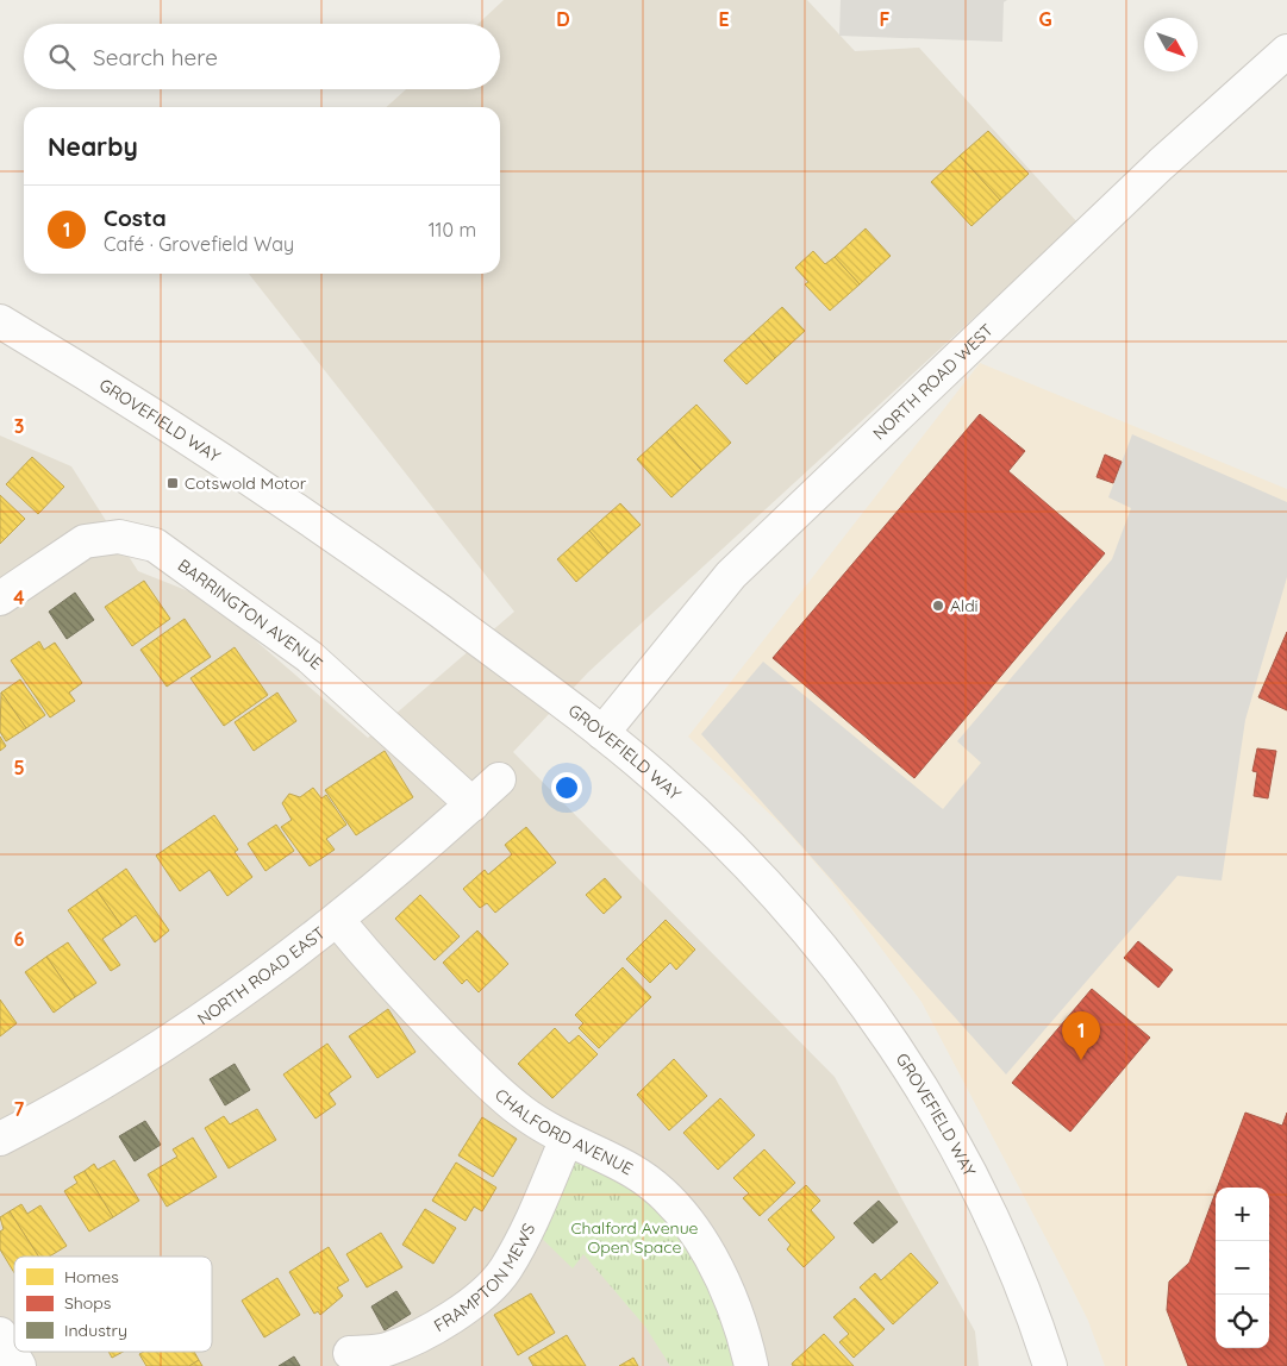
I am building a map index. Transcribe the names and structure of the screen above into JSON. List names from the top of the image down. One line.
{"streets":{"street":["NORTH ROAD WEST","GROVEFIELD WAY","BARRINGTON AVENUE","NORTH ROAD EAST","CHALFORD AVENUE","FRAMPTON MEWS"]},"crossings":[["NORTH ROAD WEST","GROVEFIELD WAY"],["BARRINGTON AVENUE","NORTH ROAD EAST"],["NORTH ROAD EAST","CHALFORD AVENUE"],["CHALFORD AVENUE","FRAMPTON MEWS"]],"parks":["Chalford Avenue Open Space"],"places":{"transit":["Cotswold Motor"],"other":["Aldi"]},"legend":["Homes","Shops","Industry"],"north":"bottom right","page":{"search":"Search here","heading":"Nearby","list":[{"mark":"1","name":"Costa","note":"Café · Grovefield Way","value":"110 m"}],"pins":"1","map_buttons":["+","−"]},"grid":{"columns":["D","E","F","G"],"rows":["3","4","5","6","7"]}}
